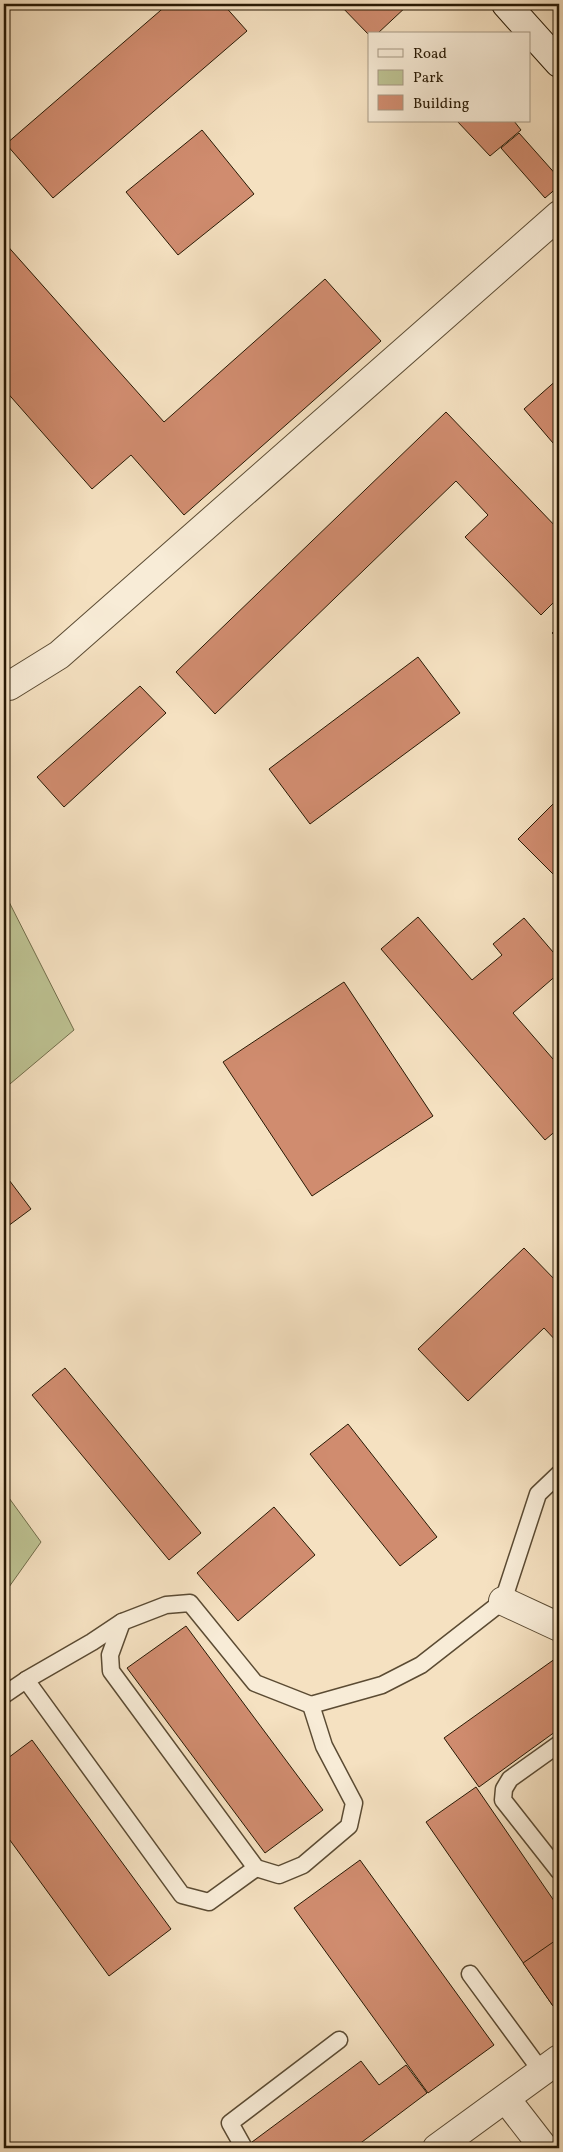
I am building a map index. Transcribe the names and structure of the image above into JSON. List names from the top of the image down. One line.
{"legend":["Road","Park","Building"]}
